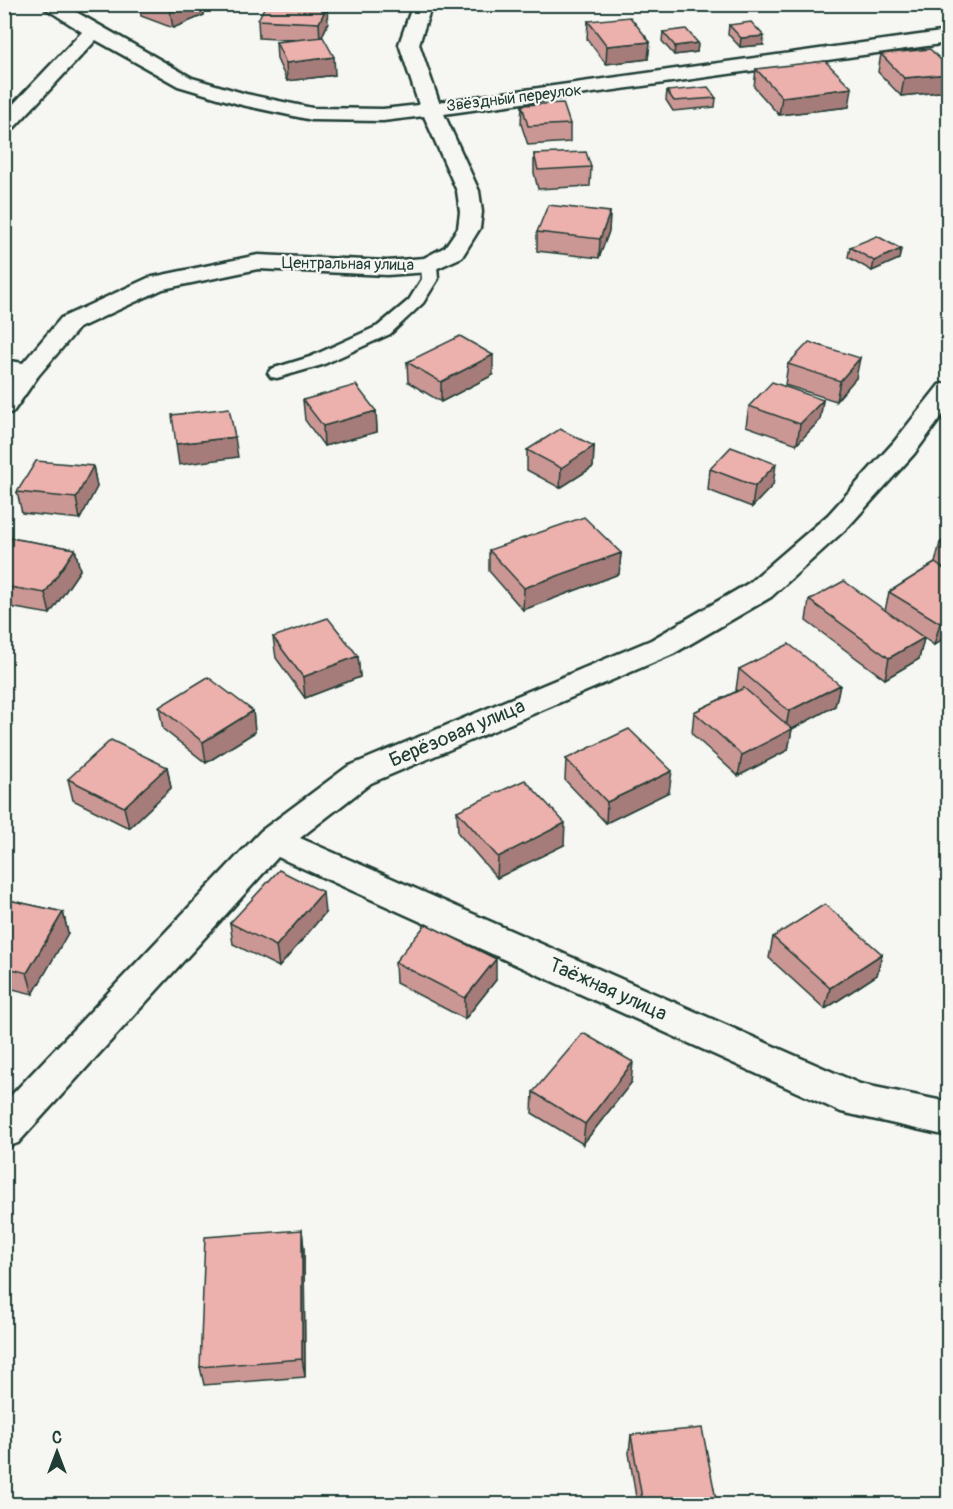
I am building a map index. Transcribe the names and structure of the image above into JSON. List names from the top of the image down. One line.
{"streets":{"street":["Звёздный переулок","Центральная улица","Берёзовая улица","Таёжная улица"]},"crossings":[["Звёздный переулок","Центральная улица"],["Берёзовая улица","Таёжная улица"]],"north":"top"}
